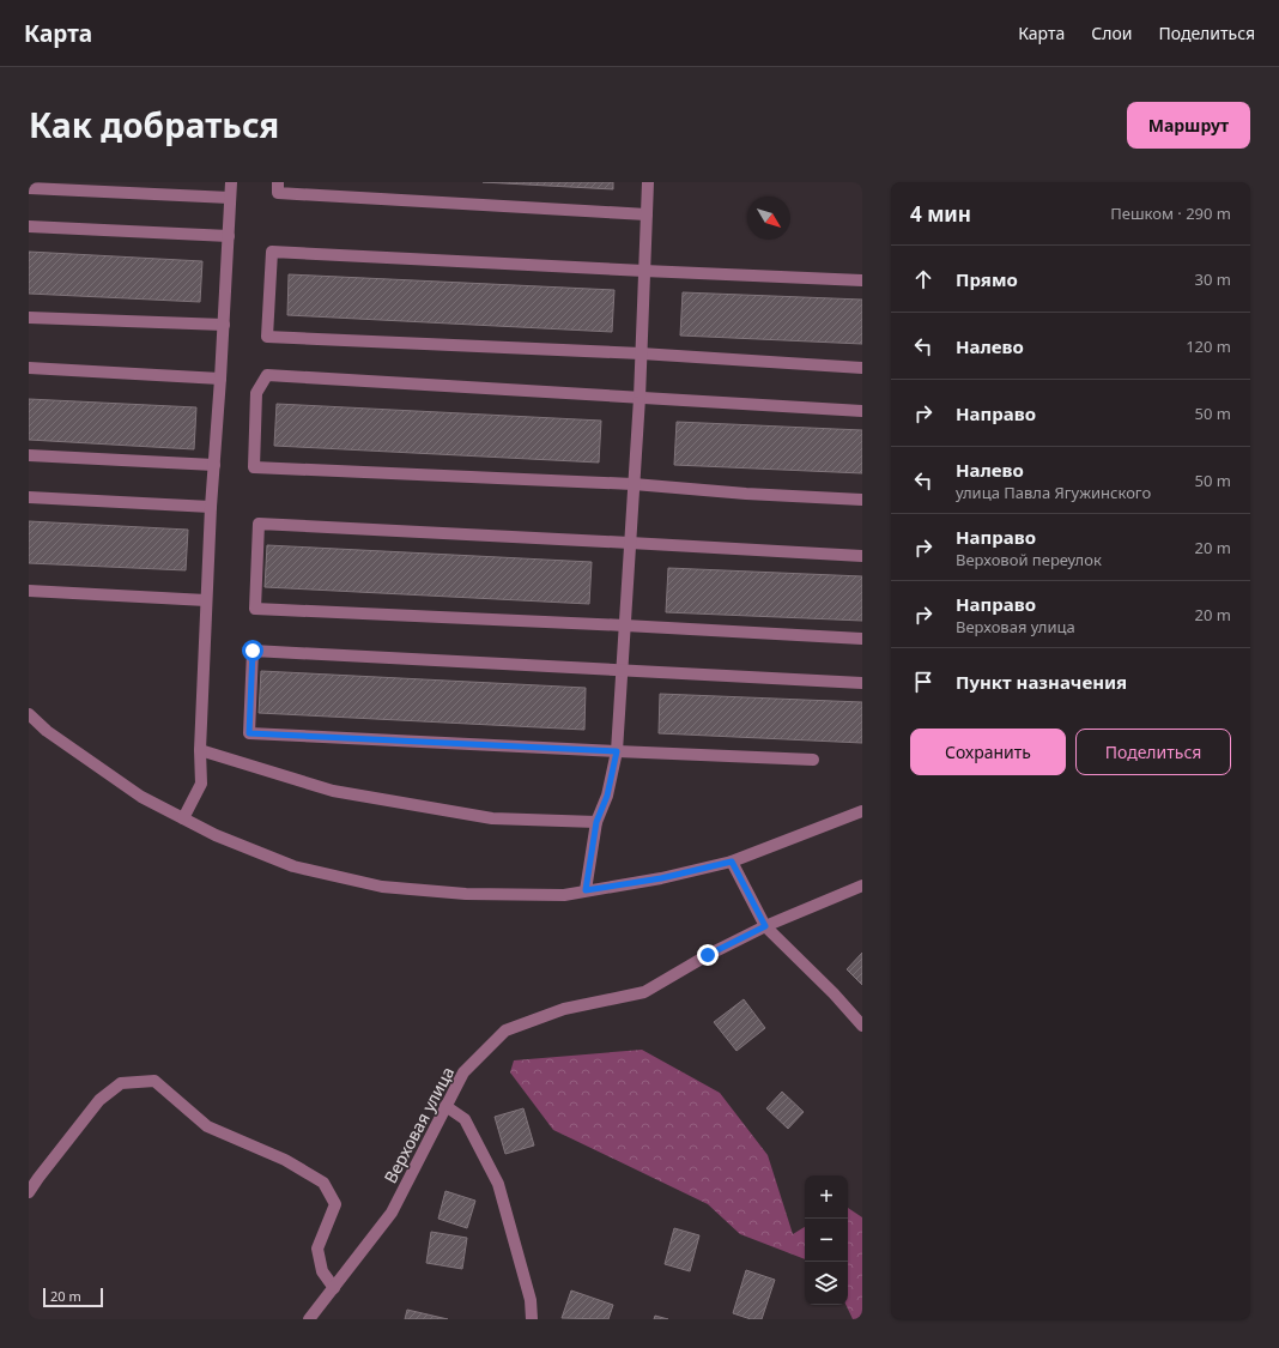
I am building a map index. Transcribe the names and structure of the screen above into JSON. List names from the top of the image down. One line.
{"streets":{"street":["Верховая улица"]},"scale_bar":"20 m","north":"bottom right","page":{"header":"Карта","nav":["Карта","Слои","Поделиться"],"title":"Как добраться","buttons":["Маршрут",["Сохранить","Поделиться"]],"heading":["4 мин","Пешком · 290 m"],"list":[["Прямо","30 m"],["Налево","120 m"],["Направо","50 m"],["Налево","улица Павла Ягужинского","50 m"],["Направо","Верховой переулок","20 m"],["Направо","Верховая улица","20 m"],"Пункт назначения"],"map_buttons":["+","−"],"scale":"20 m"}}
